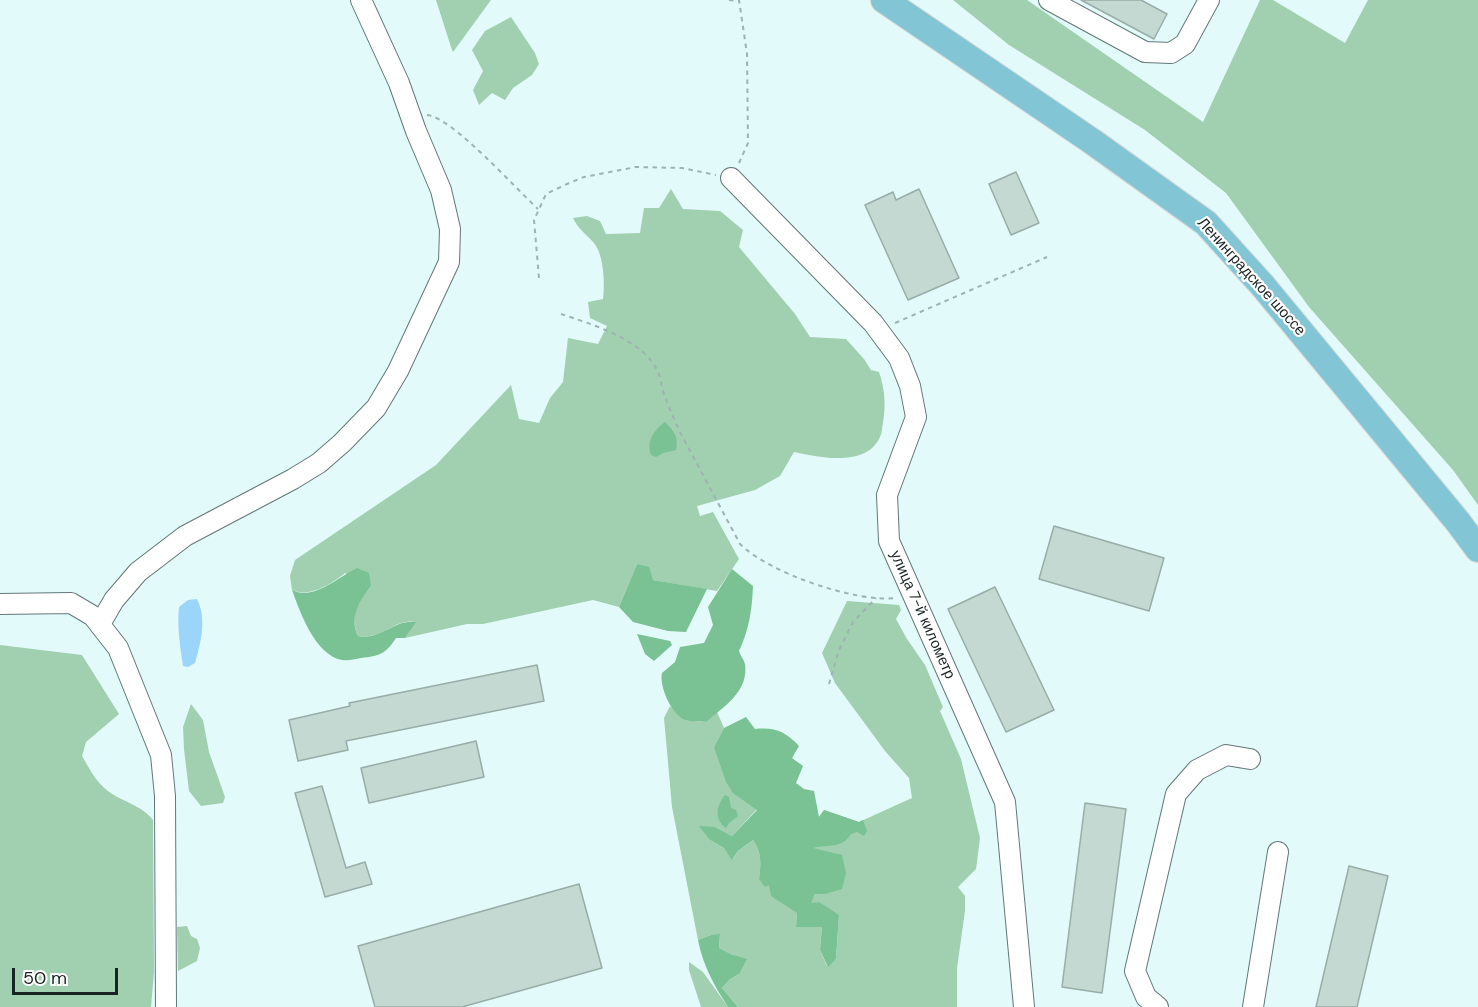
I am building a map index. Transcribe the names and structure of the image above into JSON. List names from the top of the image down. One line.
{"streets":{"main road":["Ленинградское шоссе"],"lane":["улица 7-й километр"]},"scale_bar":"50 m"}
